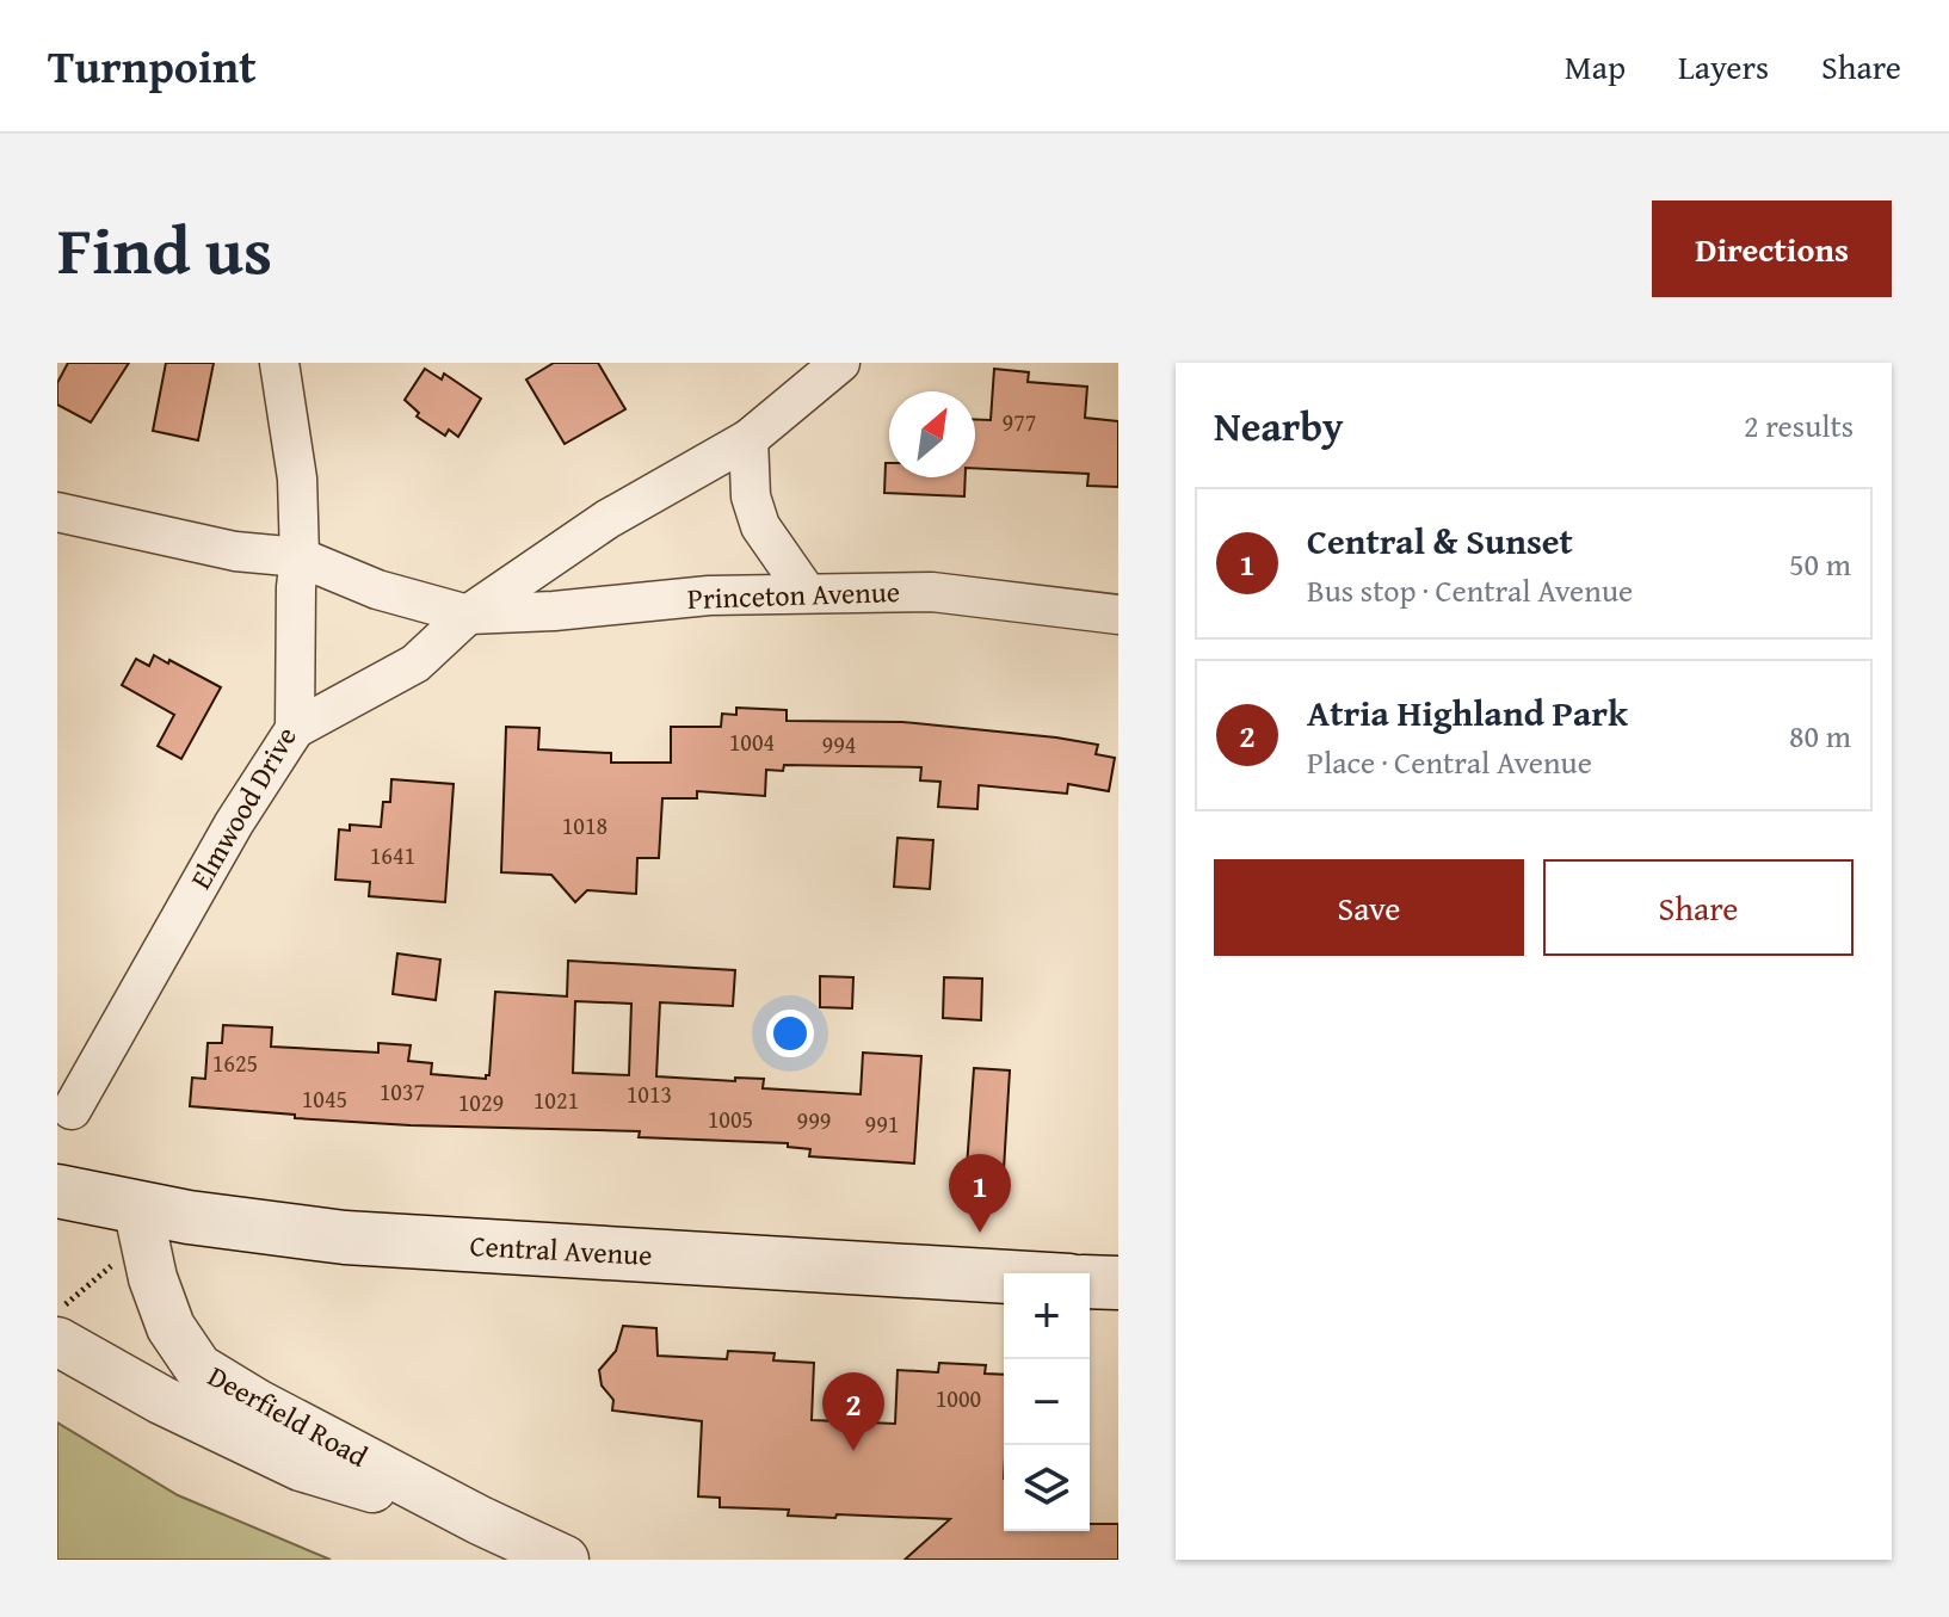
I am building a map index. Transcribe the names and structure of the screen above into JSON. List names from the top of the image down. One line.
{"streets":{"main road":["Central Avenue"],"street":["Princeton Avenue","Elmwood Drive","Deerfield Road"]},"crossings":[["Princeton Avenue","Elmwood Drive"],["Central Avenue","Deerfield Road"]],"house_numbers":["977","1004","994","1018","1641","1625","1037","1013","1045","1021","1029","1005","999","991","1000"],"north":"top right","page":{"header":"Turnpoint","nav":["Map","Layers","Share"],"title":"Find us","buttons":["Directions",["Save","Share"]],"heading":["Nearby","2 results"],"list":[{"mark":"1","name":"Central & Sunset","note":"Bus stop · Central Avenue","value":"50 m"},{"mark":"2","name":"Atria Highland Park","note":"Place · Central Avenue","value":"80 m"}],"pins":["1","2"],"map_buttons":["+","−"]}}
